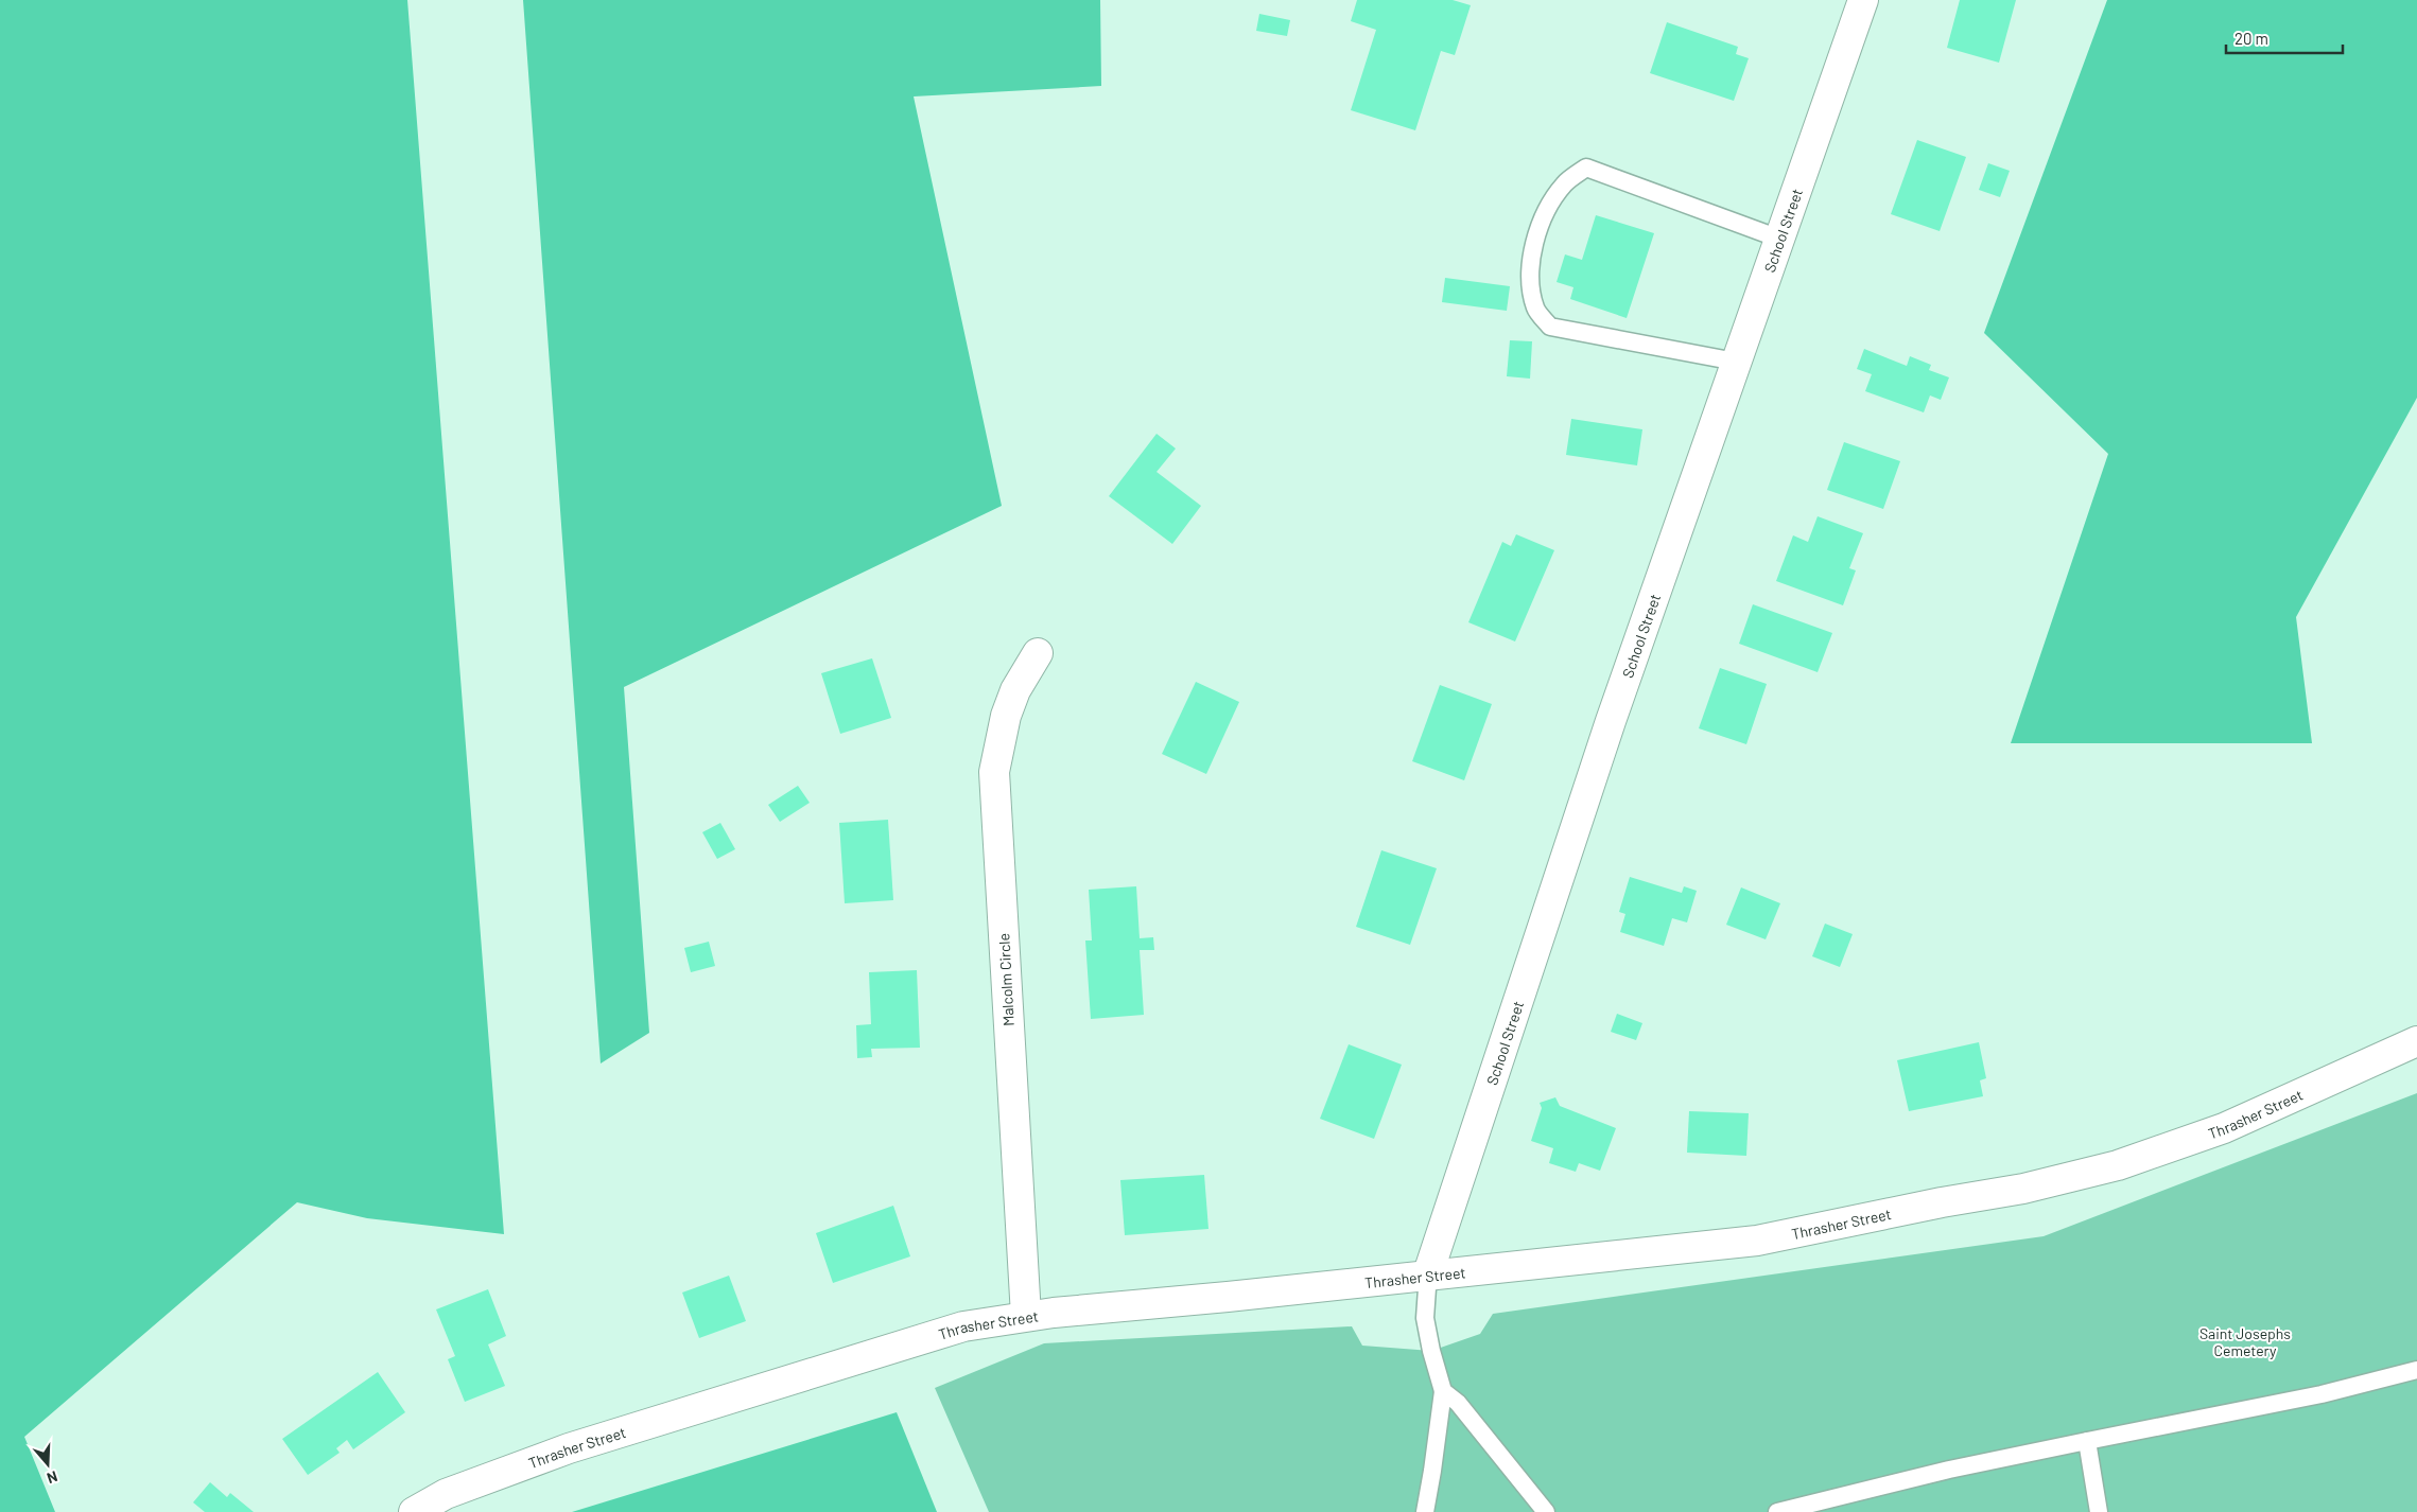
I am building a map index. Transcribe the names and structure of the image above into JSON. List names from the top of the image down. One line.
{"streets":{"street":["School Street","Malcolm Circle","Thrasher Street"]},"crossings":[["School Street","Thrasher Street"],["Malcolm Circle","Thrasher Street"]],"parks":["Saint Josephs Cemetery"],"scale_bar":"20 m","north":"bottom"}
